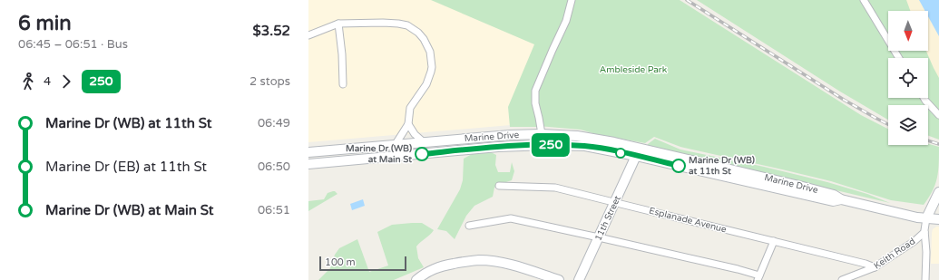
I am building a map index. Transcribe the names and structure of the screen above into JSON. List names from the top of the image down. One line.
{"streets":{"main road":["Marine Drive","11th Street"],"street":["Esplanade Avenue","Keith Road"]},"crossings":[["Marine Drive","11th Street"],["11th Street","Esplanade Avenue"],["Esplanade Avenue","Keith Road"]],"parks":["Ambleside Park"],"places":["Marine Dr (WB) at Main St","Marine Dr (WB) at 11th St"],"lines":["bus line 250"],"scale_bar":"100 m","north":"bottom","page":{"heading":["6 min","06:45 – 06:51 · Bus","$3.52"],"on_map":"250","legs":["4","250","2 stops"],"list":[{"name":"Marine Dr (WB) at 11th St","value":"06:49"},{"name":"Marine Dr (EB) at 11th St","value":"06:50"},{"name":"Marine Dr (WB) at Main St","value":"06:51"}],"scale":"100 m"}}
